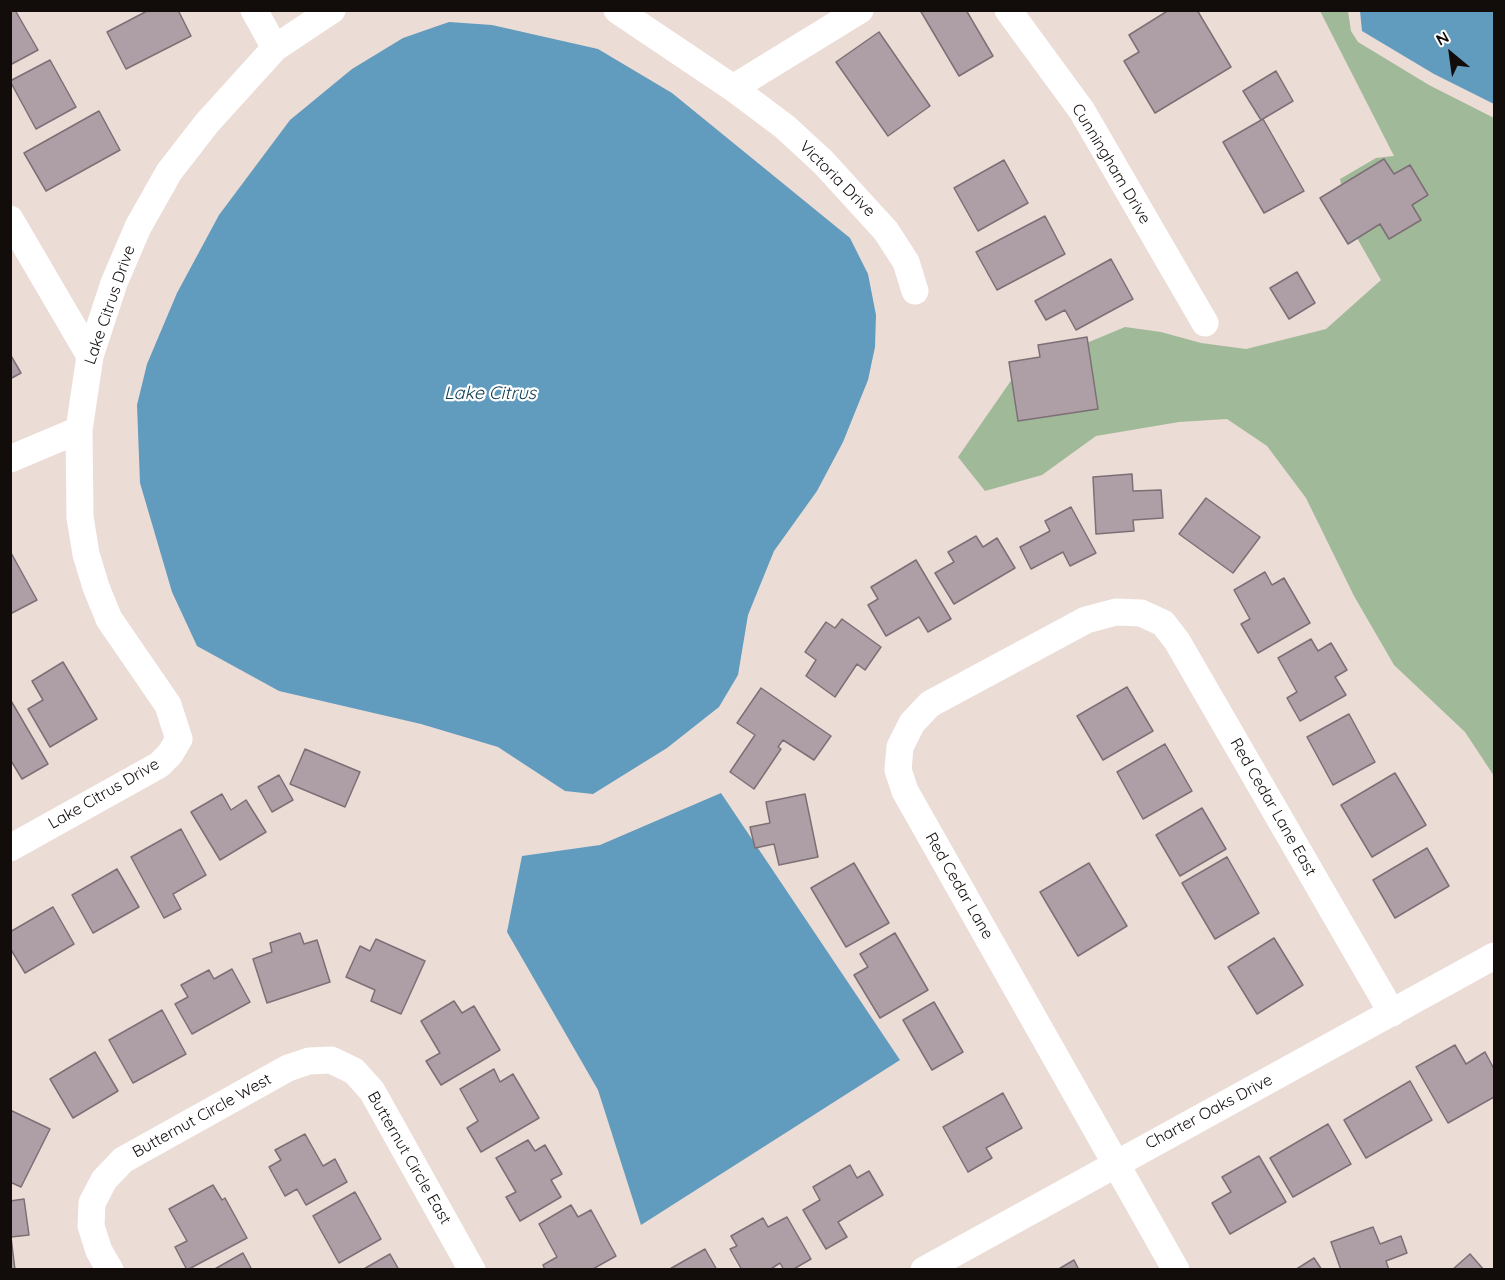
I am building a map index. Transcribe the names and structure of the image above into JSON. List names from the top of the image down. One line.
{"streets":{"street":["Cunningham Drive","Victoria Drive","Lake Citrus Drive","Red Cedar Lane East","Red Cedar Lane","Charter Oaks Drive","Butternut Circle West","Butternut Circle East"]},"crossings":[["Red Cedar Lane East","Red Cedar Lane"],["Red Cedar Lane East","Charter Oaks Drive"],["Red Cedar Lane","Charter Oaks Drive"],["Butternut Circle West","Butternut Circle East"]],"water":["Lake Citrus"],"north":"top left"}
